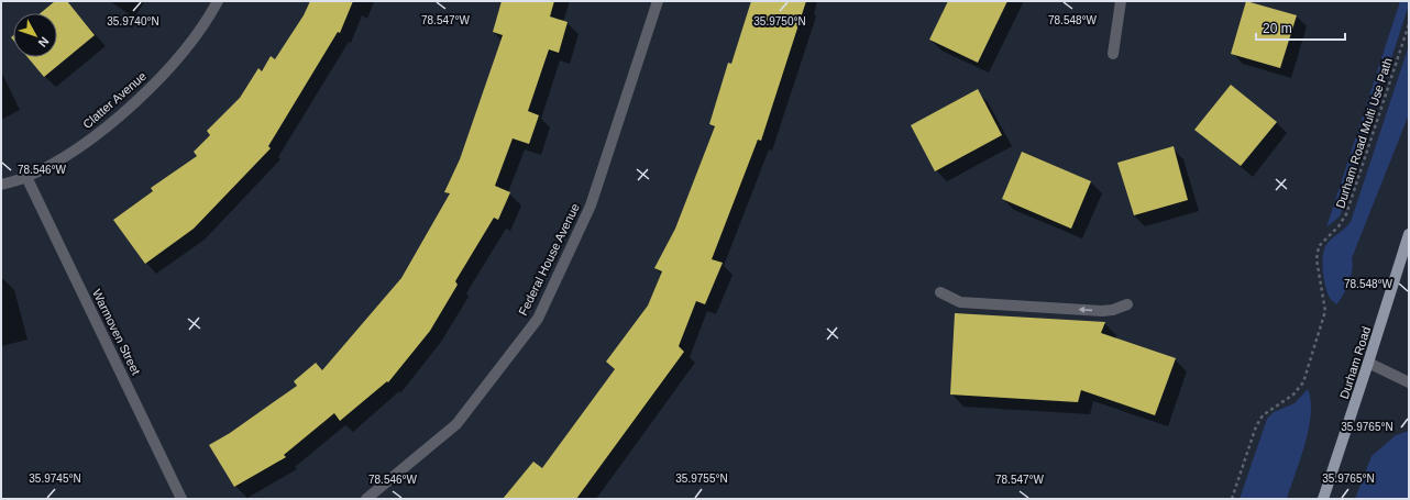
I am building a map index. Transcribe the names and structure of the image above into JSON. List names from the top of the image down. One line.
{"streets":{"main road":["Durham Road"],"street":["Clatter Avenue","Federal House Avenue","Warmoven Street"],"path":["Durham Road Multi Use Path"]},"crossings":[["Clatter Avenue","Warmoven Street"]],"scale_bar":"20 m","north":"bottom right","coordinates":["78.547°W","78.548°W","35.9740°N","35.9750°N","78.546°W","35.9765°N","35.9745°N","35.9755°N"]}
